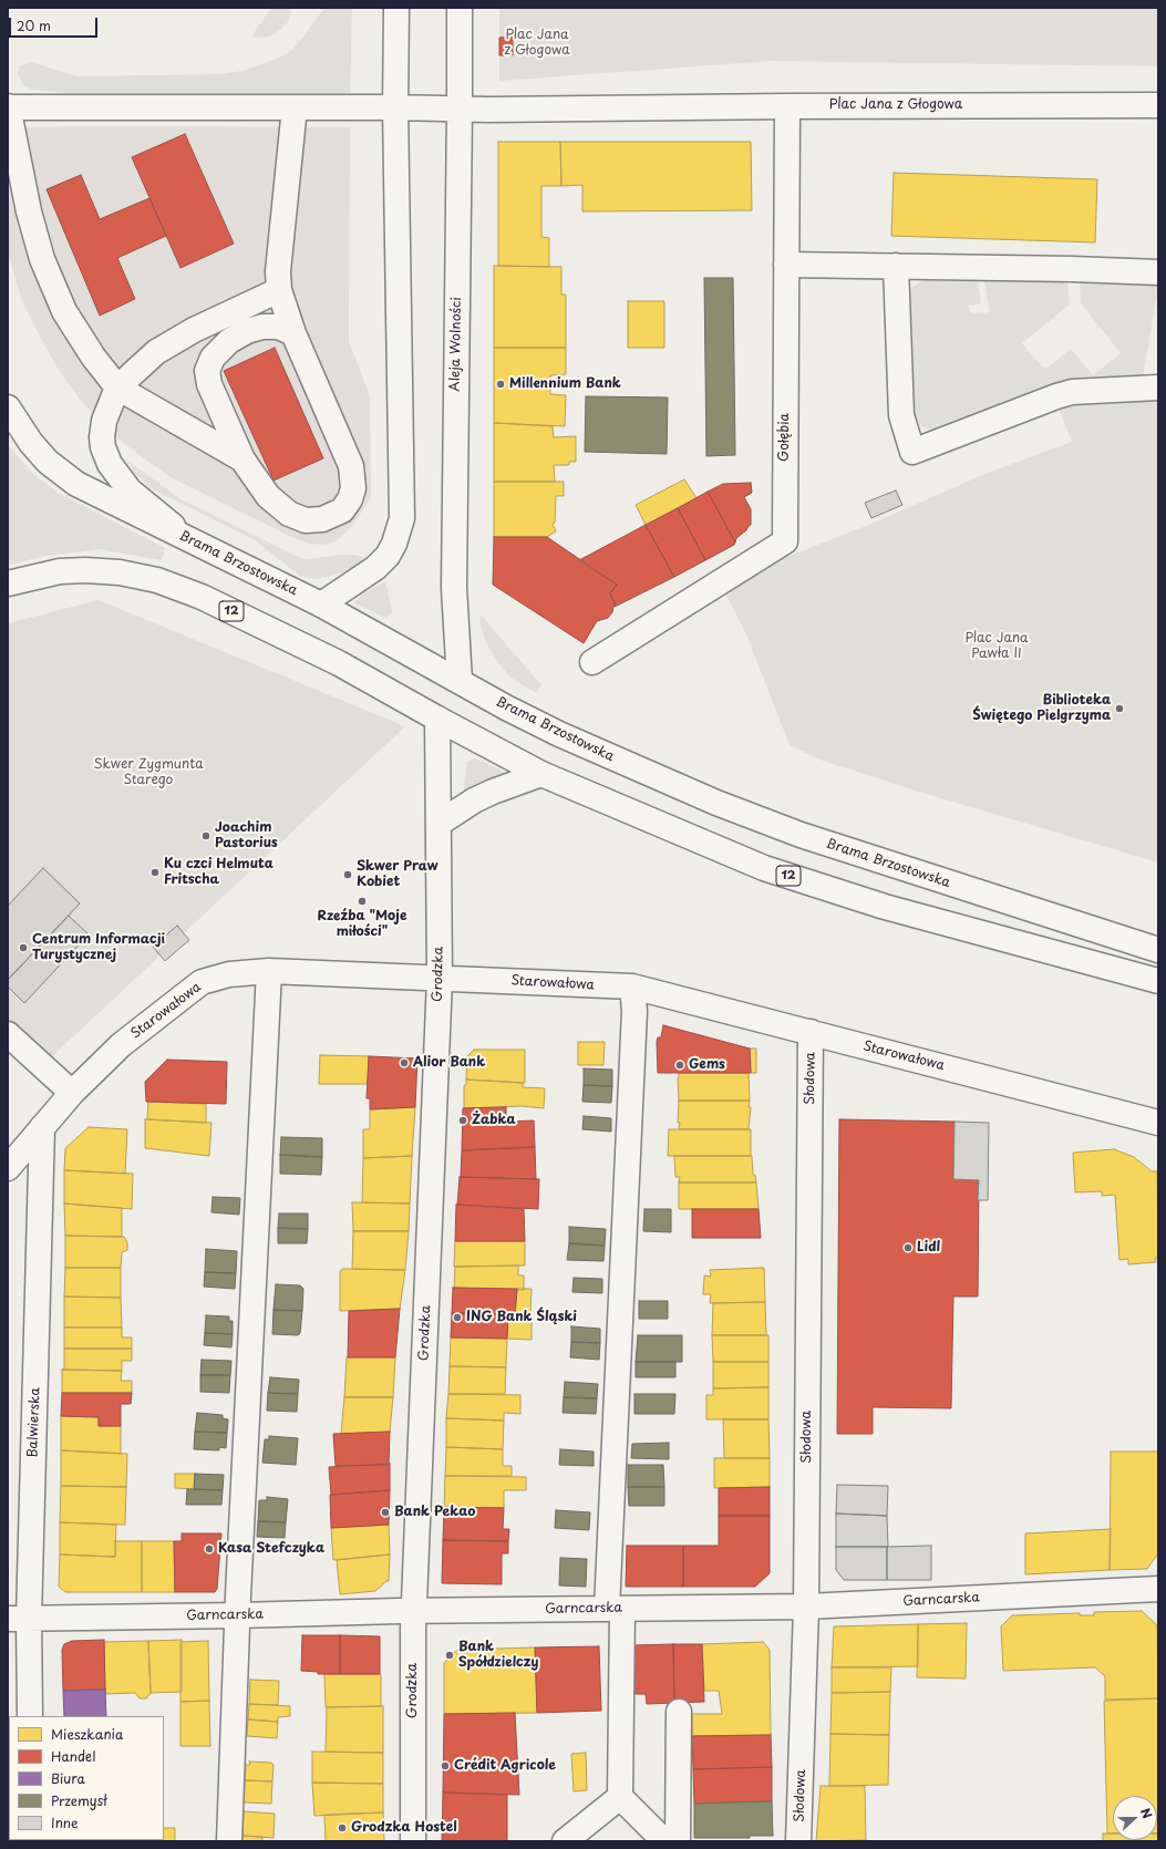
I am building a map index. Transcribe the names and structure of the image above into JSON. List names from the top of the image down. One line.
{"streets":{"street":["Plac Jana z Głogowa","Aleja Wolności","Gołębia","Brama Brzostowska","12","Grodzka","Starowałowa","Słodowa","Balwierska","Garncarska"]},"crossings":[["Plac Jana z Głogowa","Aleja Wolności"],["Plac Jana z Głogowa","Gołębia"],["Aleja Wolności","Brama Brzostowska"],["12","Grodzka"],["Grodzka","Starowałowa"],["Grodzka","Garncarska"],["Starowałowa","Słodowa"],["Starowałowa","Balwierska"],["Słodowa","Garncarska"],["Balwierska","Garncarska"]],"parks":["Plac Jana z Głogowa","Plac Jana Pawła II","Skwer Zygmunta Starego"],"places":["Millennium Bank","Biblioteka Świętego Pielgrzyma","Joachim Pastorius","Ku czci Helmuta Fritscha","Skwer Praw Kobiet","Rzeźba \"Moje miłości\"","Centrum Informacji Turystycznej","Alior Bank","Gems","Żabka","Lidl","ING Bank Śląski","Bank Pekao","Kasa Stefczyka","Bank Spółdzielczy","Crédit Agricole","Grodzka Hostel"],"legend":["Mieszkania","Handel","Biura","Przemysł","Inne"],"scale_bar":"20 m","north":"right"}
